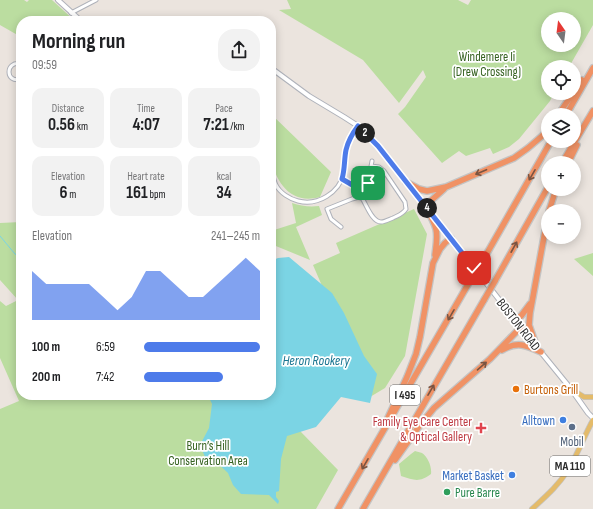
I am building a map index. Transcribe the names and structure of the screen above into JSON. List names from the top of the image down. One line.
{"streets":{"highway":["I 495"],"main road":["BOSTON ROAD","MA 110"]},"crossings":[["BOSTON ROAD","MA 110"]],"water":["Heron Rookery"],"parks":["Windemere Ii (Drew Crossing)","Burn’s Hill Conservation Area"],"places":{"other":["Burtons Grill","Alltown","Mobil","Market Basket","Pure Barre"],"health":["Family Eye Care Center & Optical Gallery"]},"north":"top","page":{"map_buttons":["+","−"],"heading":["Morning run","09:59"],"stats":[["Distance","0.56 km"],["Time","4:07"],["Pace","7:21 /km"],["Elevation","6 m"],["Heart rate","161 bpm"],["kcal","34"]],"pins":["2","4"],"chart":["Elevation","241–245 m"],"list":[{"name":"100 m","note":"6:59"},{"name":"200 m","note":"7:42"}]}}
